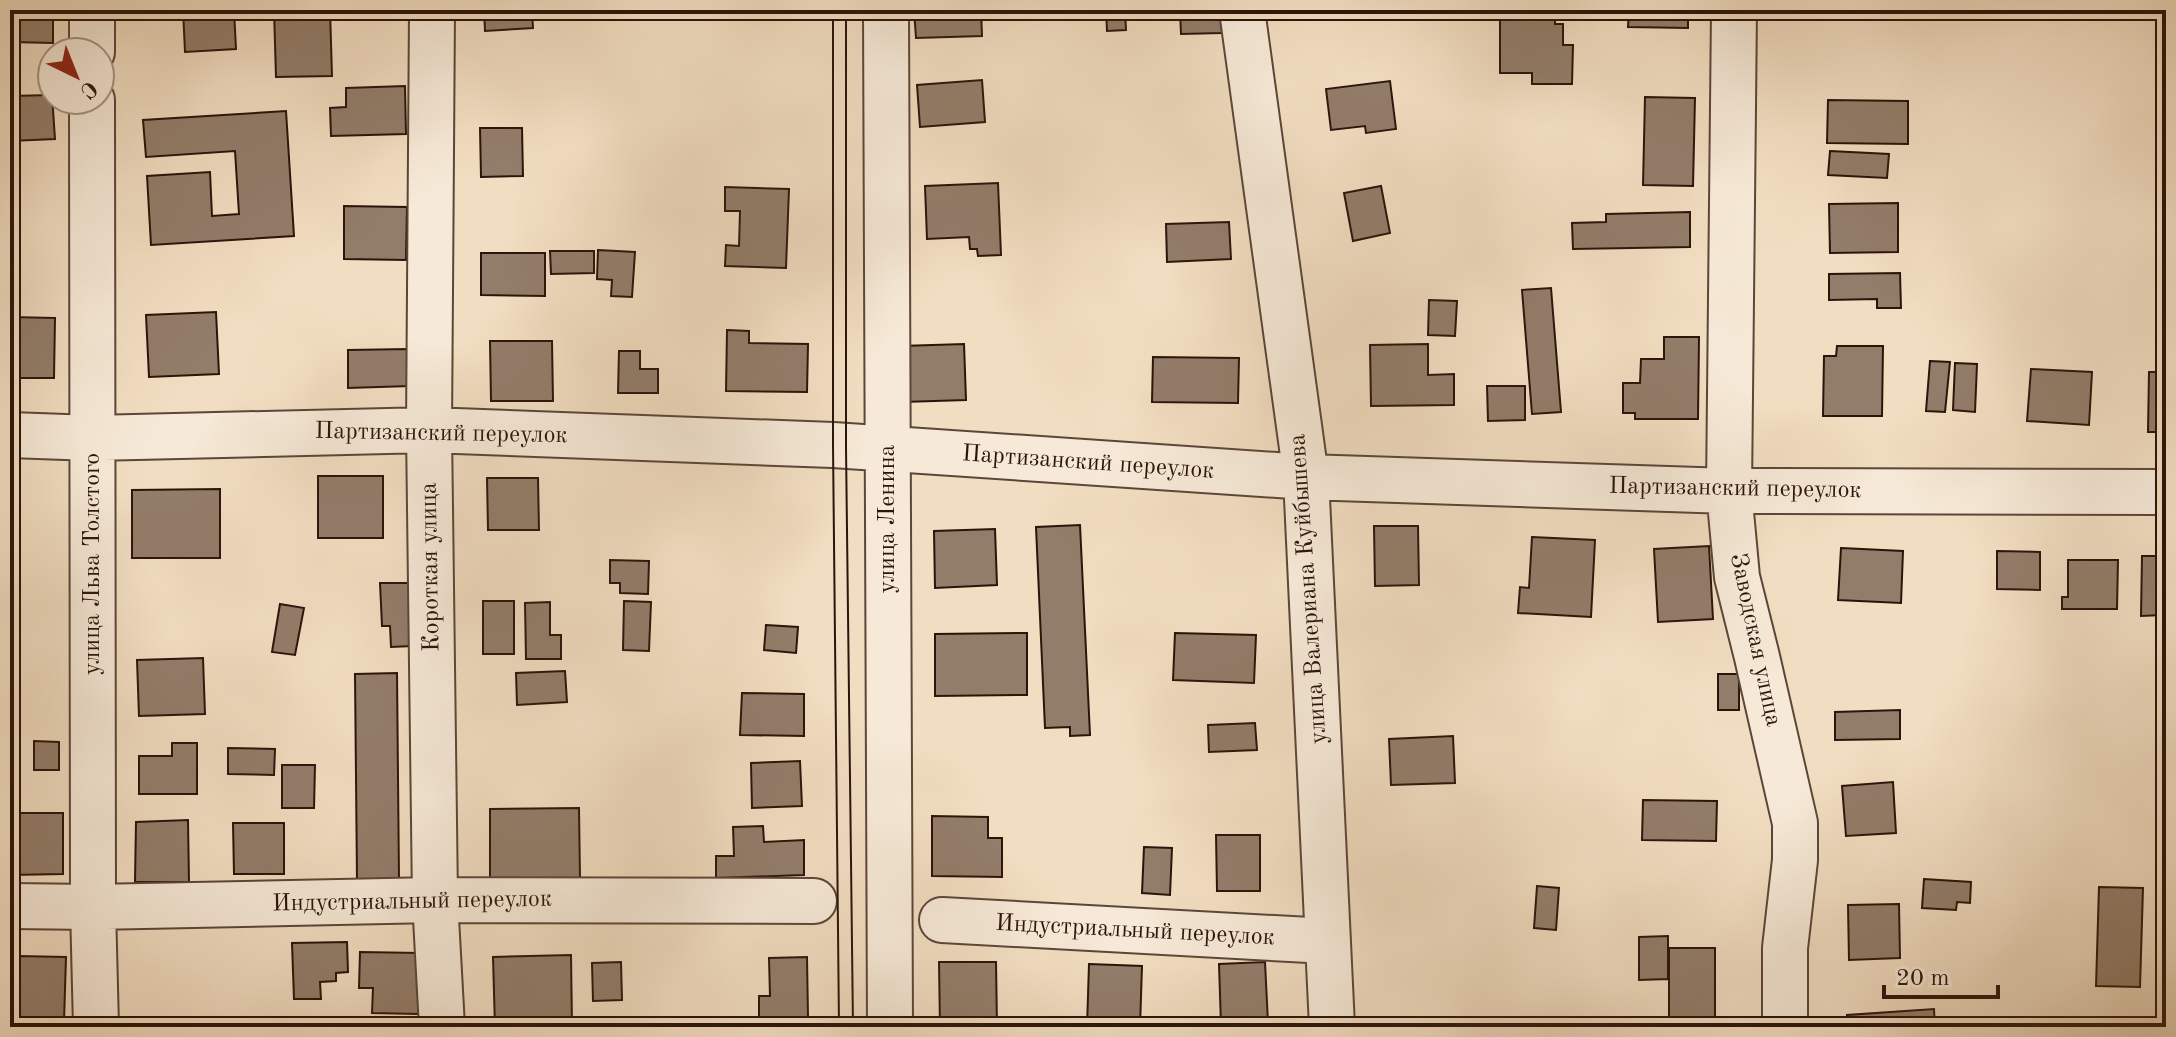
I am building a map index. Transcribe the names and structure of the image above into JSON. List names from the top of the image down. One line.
{"streets":{"street":["Партизанский переулок","улица Ленина","улица Льва Толстого","Короткая улица","улица Валериана Куйбышева","Заводская улица","Индустриальный переулок"]},"crossings":[["Партизанский переулок","улица Ленина"],["Партизанский переулок","улица Льва Толстого"],["Партизанский переулок","Короткая улица"],["Партизанский переулок","улица Валериана Куйбышева"],["Партизанский переулок","Заводская улица"],["улица Льва Толстого","Индустриальный переулок"],["Короткая улица","Индустриальный переулок"],["улица Валериана Куйбышева","Индустриальный переулок"]],"scale_bar":"20 m","north":"bottom right"}
